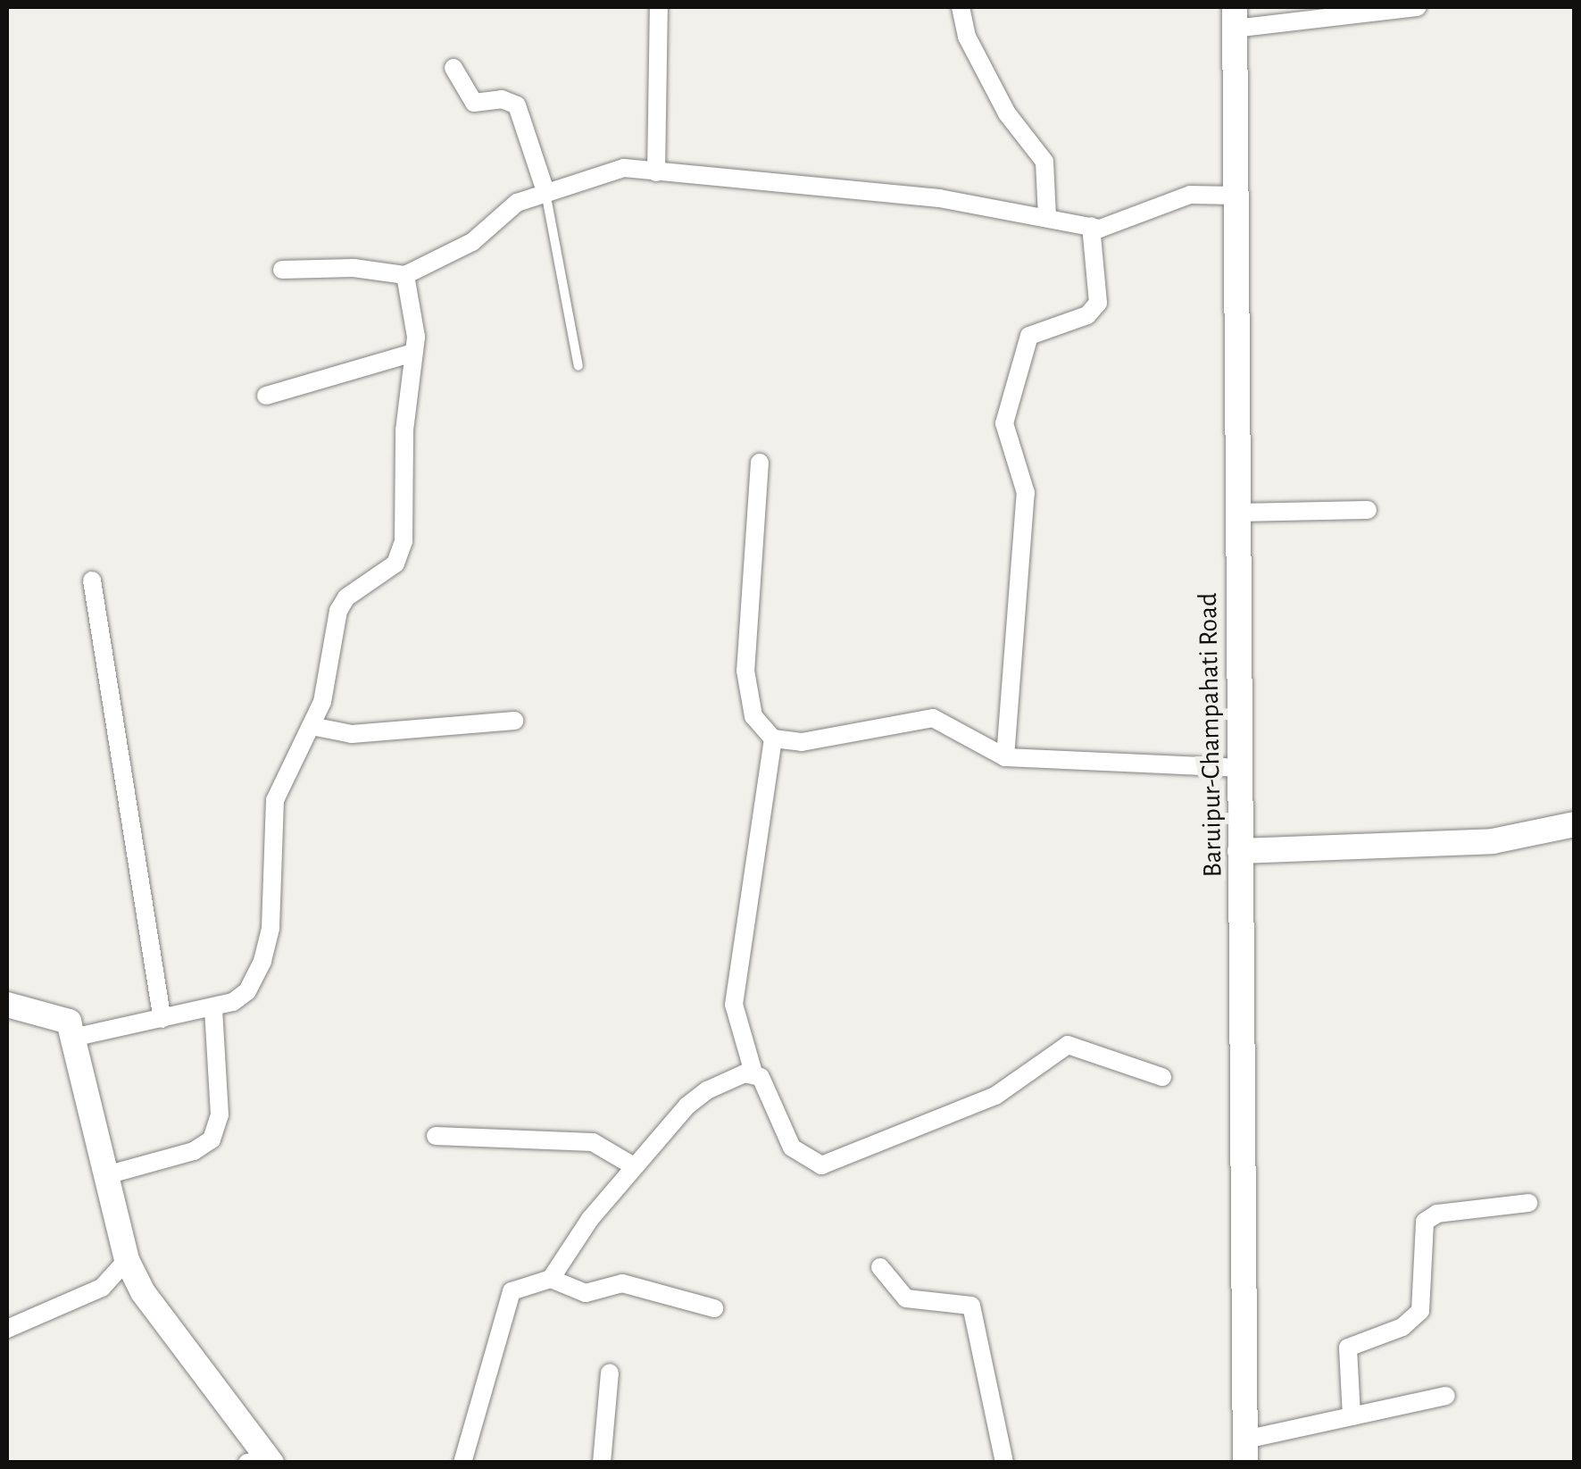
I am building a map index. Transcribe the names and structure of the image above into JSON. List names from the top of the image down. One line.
{"streets":{"main road":["Baruipur-Champahati Road"]}}
